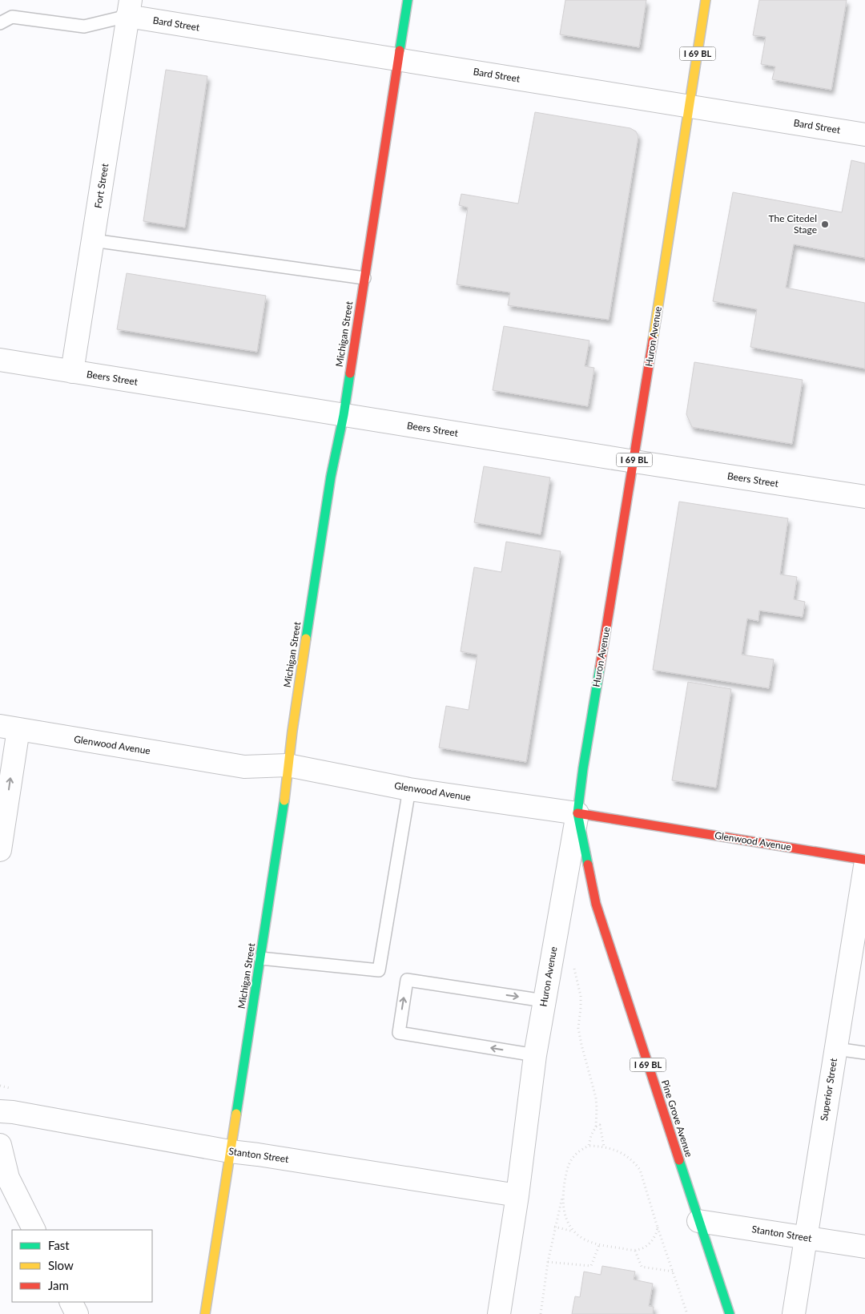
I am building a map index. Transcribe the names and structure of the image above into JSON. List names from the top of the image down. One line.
{"streets":{"street":["Bard Street","I 69 BL","Fort Street","Michigan Street","Huron Avenue","Beers Street","Glenwood Avenue","Superior Street","Pine Grove Avenue","Stanton Street"]},"crossings":[["Bard Street","Fort Street"],["Bard Street","Michigan Street"],["Bard Street","Huron Avenue"],["Fort Street","Beers Street"],["Michigan Street","Beers Street"],["Michigan Street","Glenwood Avenue"],["Michigan Street","Stanton Street"],["Huron Avenue","Beers Street"],["Huron Avenue","Glenwood Avenue"],["Huron Avenue","Pine Grove Avenue"],["Huron Avenue","Stanton Street"],["Glenwood Avenue","Pine Grove Avenue"],["Superior Street","Stanton Street"],["Pine Grove Avenue","Stanton Street"]],"places":["The Citedel Stage"],"legend":["Fast","Slow","Jam"]}
